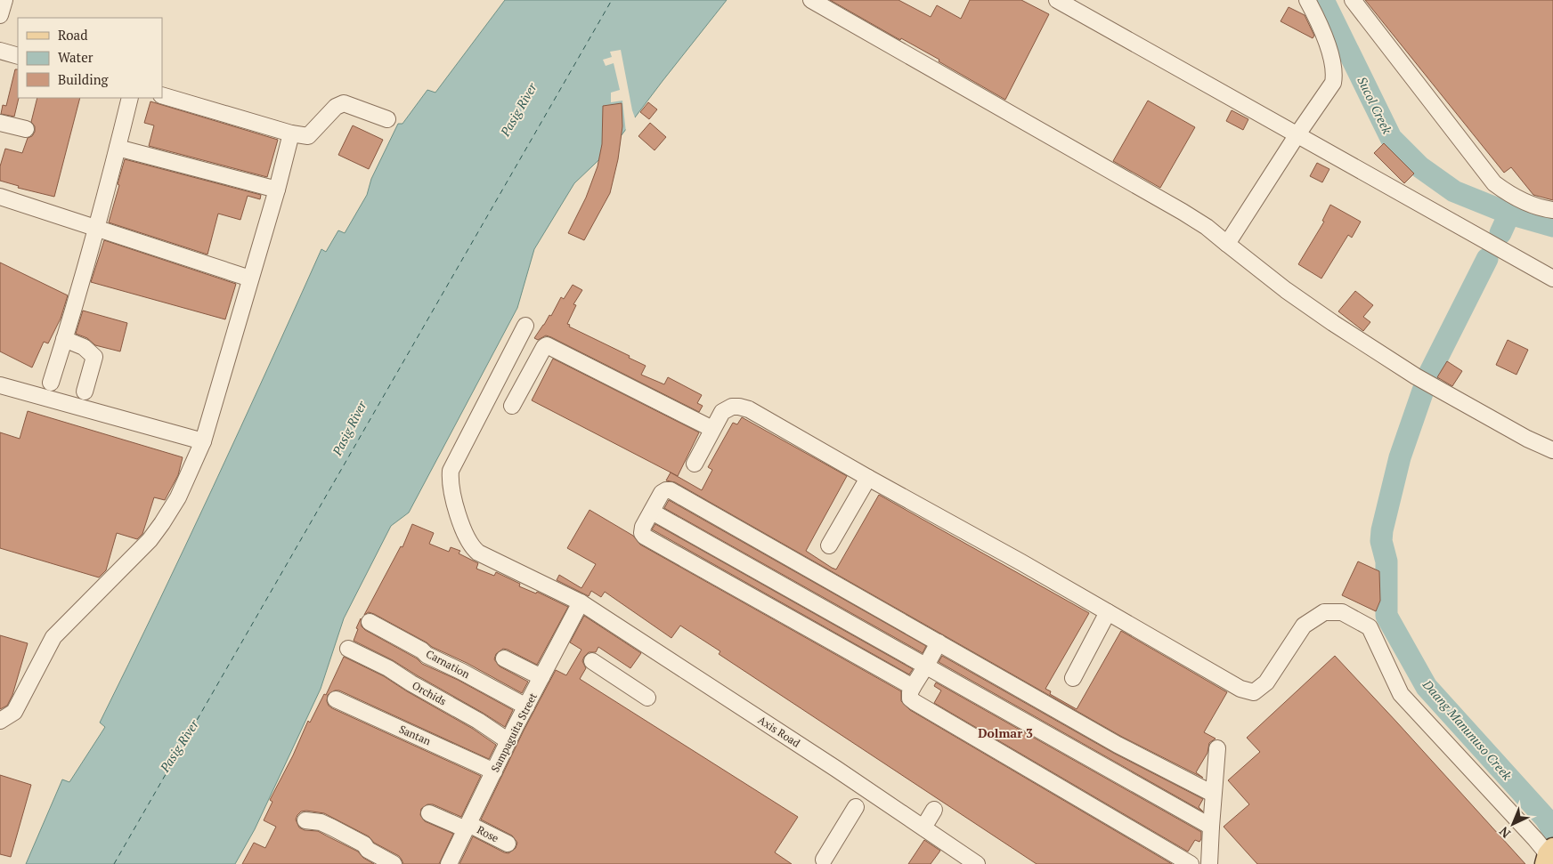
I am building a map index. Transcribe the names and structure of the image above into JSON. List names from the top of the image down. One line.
{"streets":{"street":["Carnation","Orchids","Axis Road","Sampaguita Street","Santan","Rose"]},"crossings":[["Carnation","Sampaguita Street"],["Orchids","Sampaguita Street"],["Axis Road","Sampaguita Street"],["Sampaguita Street","Santan"],["Sampaguita Street","Rose"]],"districts":["Dolmar 3"],"water":["Sucol Creek","Pasig River","Daang Manunuso Creek"],"legend":["Road","Water","Building"],"north":"bottom left"}
